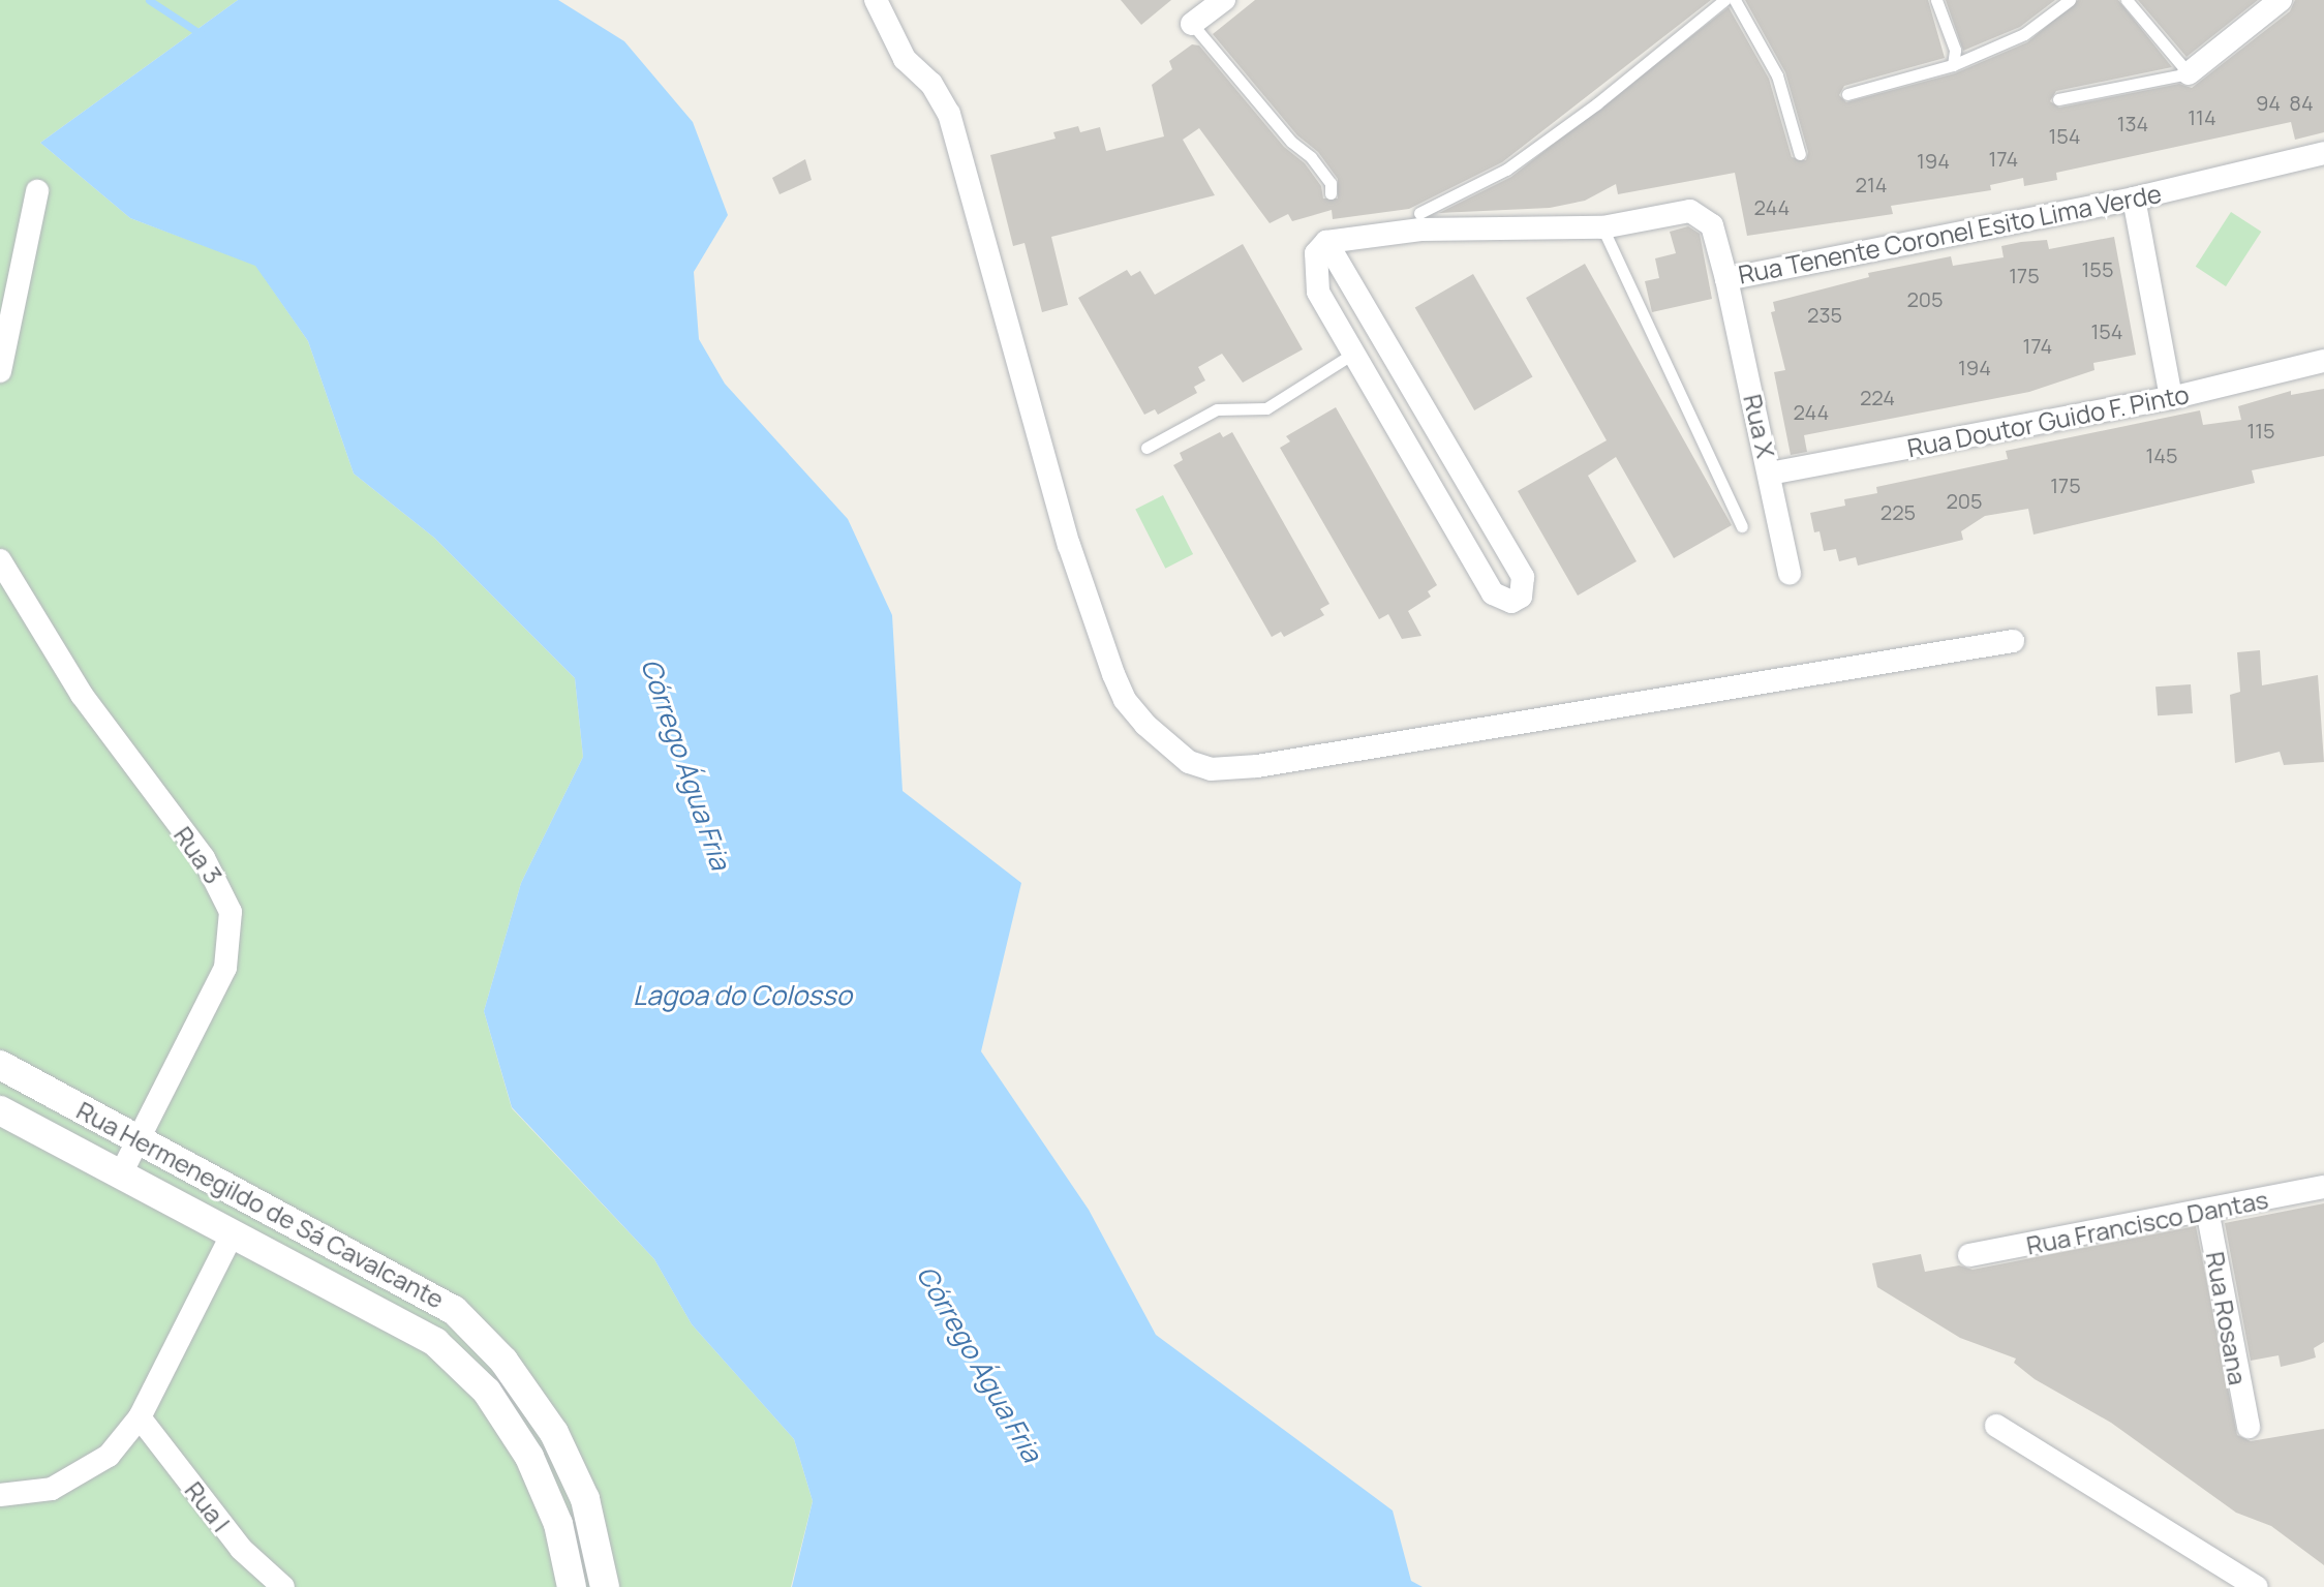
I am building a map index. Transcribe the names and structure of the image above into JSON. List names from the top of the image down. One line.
{"streets":{"street":["Rua Tenente Coronel Esito Lima Verde","Rua Doutor Guido F. Pinto","Rua X","Rua 3","Rua Hermenegildo de Sá Cavalcante","Rua Francisco Dantas","Rua Rosana","Rua I"]},"crossings":[["Rua Tenente Coronel Esito Lima Verde","Rua X"],["Rua Doutor Guido F. Pinto","Rua X"],["Rua 3","Rua Hermenegildo de Sá Cavalcante"],["Rua Francisco Dantas","Rua Rosana"]],"water":["Córrego Água Fria","Lagoa do Colosso"],"house_numbers":["94","84","114","134","154","174","194","214","244","155","175","205","235","154","174","194","224","244","115","145","175","205","225"]}
